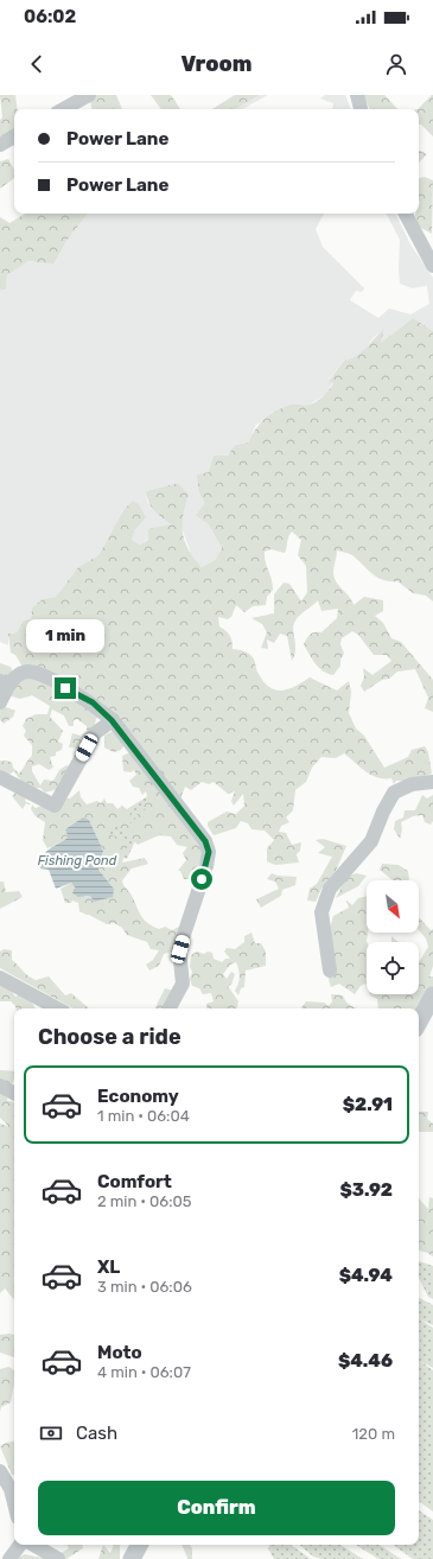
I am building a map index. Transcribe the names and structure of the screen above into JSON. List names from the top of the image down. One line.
{"water":["Fishing Pond"],"north":"bottom right","page":{"status":"06:02","header":"Vroom","banner":["Power Lane","Power Lane"],"bubble":"1 min","heading":"Choose a ride","list":[{"name":"Economy","note":"1 min · 06:04","value":"$2.91"},{"name":"Comfort","note":"2 min · 06:05","value":"$3.92"},{"name":"XL","note":"3 min · 06:06","value":"$4.94"},{"name":"Moto","note":"4 min · 06:07","value":"$4.46"}],"pay":["Cash","120 m"],"buttons":"Confirm"}}
